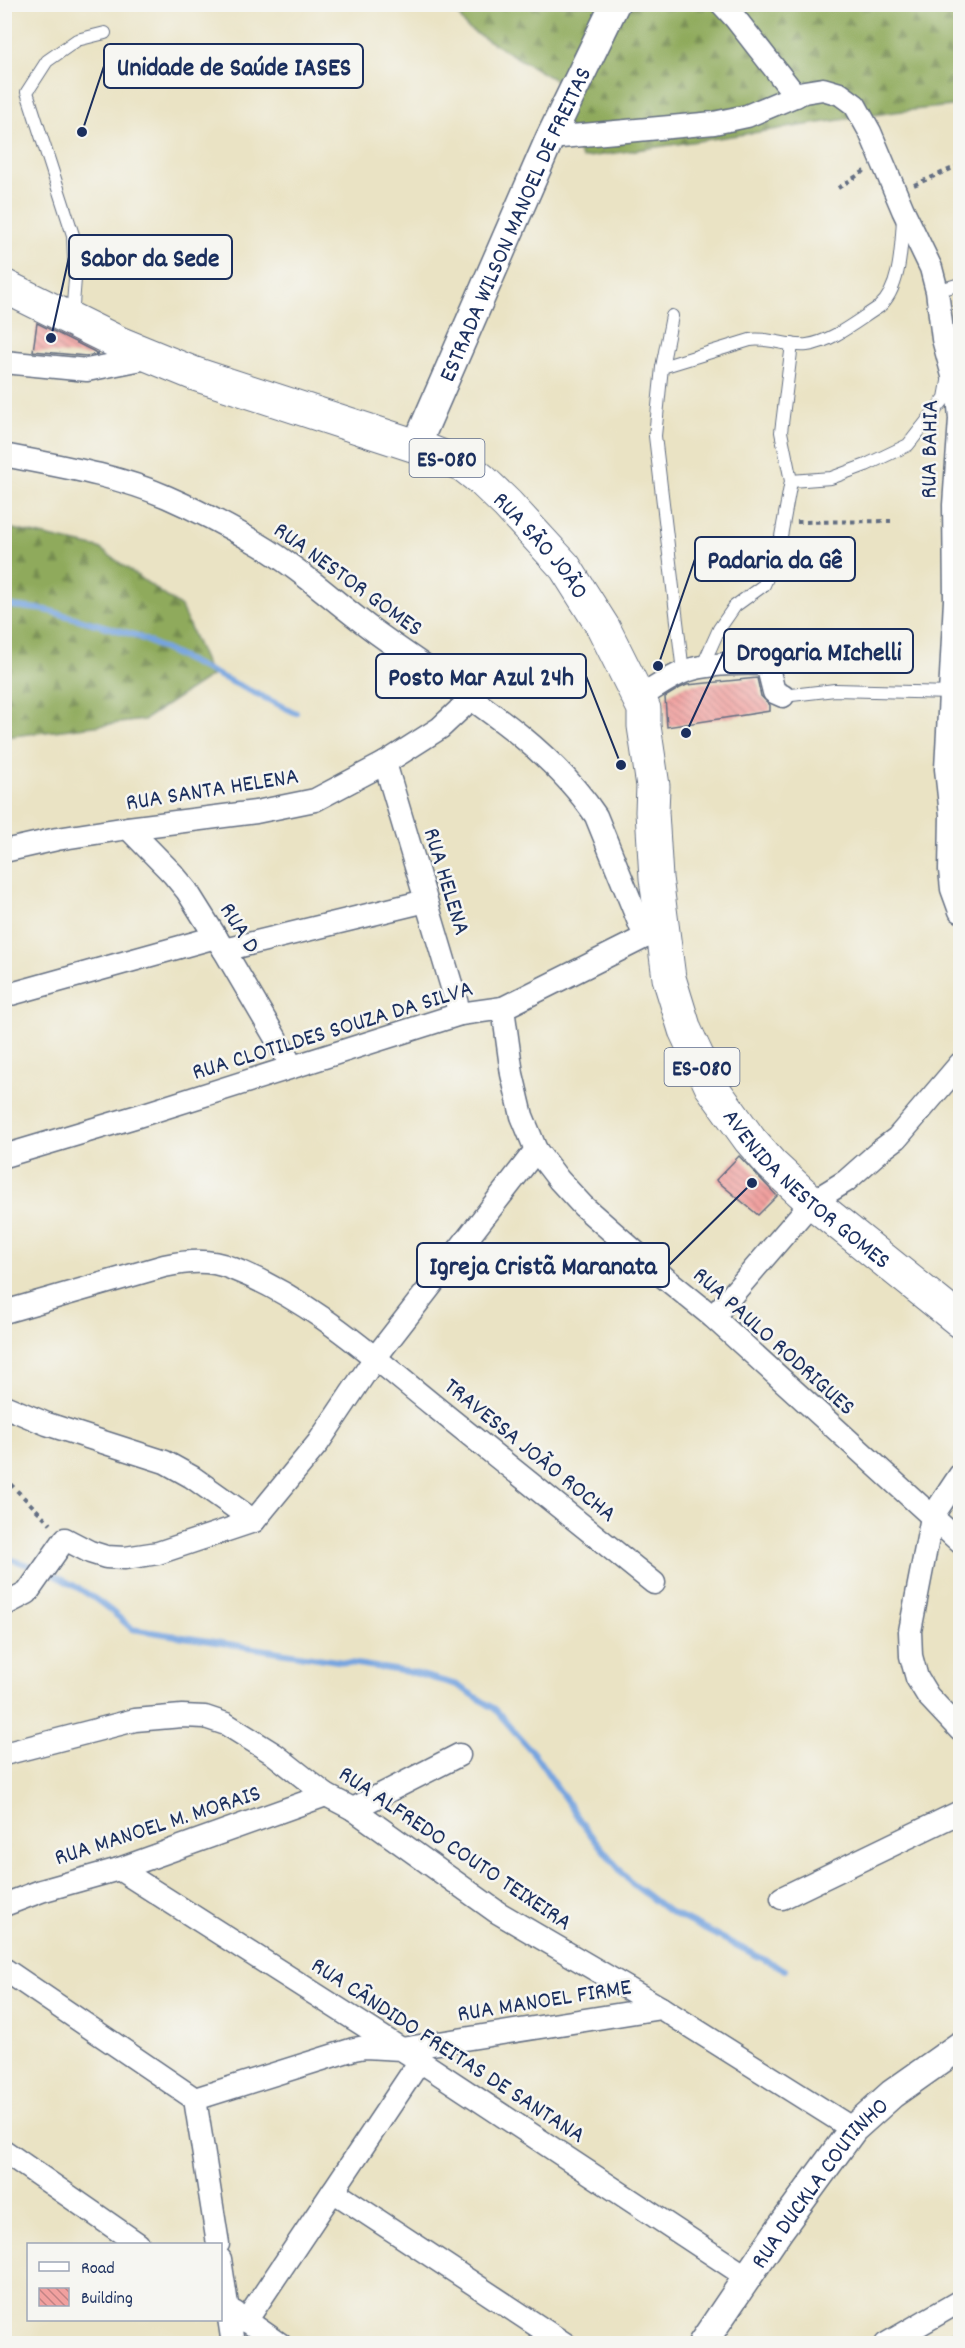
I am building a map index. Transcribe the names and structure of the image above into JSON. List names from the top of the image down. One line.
{"streets":{"main road":["ES-080","RUA SÃO JOÃO","AVENIDA NESTOR GOMES"],"street":["ESTRADA WILSON MANOEL DE FREITAS","RUA BAHIA","RUA NESTOR GOMES","RUA SANTA HELENA","RUA HELENA","RUA D","RUA CLOTILDES SOUZA DA SILVA","RUA PAULO RODRIGUES","TRAVESSA JOÃO ROCHA","RUA MANOEL M. MORAIS","RUA ALFREDO COUTO TEIXEIRA","RUA MANOEL FIRME","RUA CÂNDIDO FREITAS DE SANTANA","RUA DUCKLA COUTINHO"]},"crossings":[["ESTRADA WILSON MANOEL DE FREITAS","RUA BAHIA"],["ESTRADA WILSON MANOEL DE FREITAS","RUA SÃO JOÃO"],["ES-080","RUA SÃO JOÃO"],["RUA SÃO JOÃO","RUA NESTOR GOMES"],["RUA SÃO JOÃO","RUA CLOTILDES SOUZA DA SILVA"],["RUA SÃO JOÃO","AVENIDA NESTOR GOMES"],["RUA NESTOR GOMES","RUA SANTA HELENA"],["RUA NESTOR GOMES","RUA CLOTILDES SOUZA DA SILVA"],["RUA NESTOR GOMES","AVENIDA NESTOR GOMES"],["RUA SANTA HELENA","RUA HELENA"],["RUA SANTA HELENA","RUA D"],["RUA HELENA","RUA CLOTILDES SOUZA DA SILVA"],["RUA D","RUA CLOTILDES SOUZA DA SILVA"],["RUA CLOTILDES SOUZA DA SILVA","AVENIDA NESTOR GOMES"],["RUA CLOTILDES SOUZA DA SILVA","RUA PAULO RODRIGUES"],["RUA MANOEL M. MORAIS","RUA ALFREDO COUTO TEIXEIRA"],["RUA MANOEL M. MORAIS","RUA CÂNDIDO FREITAS DE SANTANA"],["RUA ALFREDO COUTO TEIXEIRA","RUA MANOEL FIRME"],["RUA ALFREDO COUTO TEIXEIRA","RUA DUCKLA COUTINHO"],["RUA MANOEL FIRME","RUA CÂNDIDO FREITAS DE SANTANA"],["RUA CÂNDIDO FREITAS DE SANTANA","RUA DUCKLA COUTINHO"]],"places":["Unidade de Saúde IASES","Sabor da Sede","Padaria da Gê","Drogaria MIchelli","Posto Mar Azul 24h","Igreja Cristã Maranata"],"legend":["Road","Building"]}
